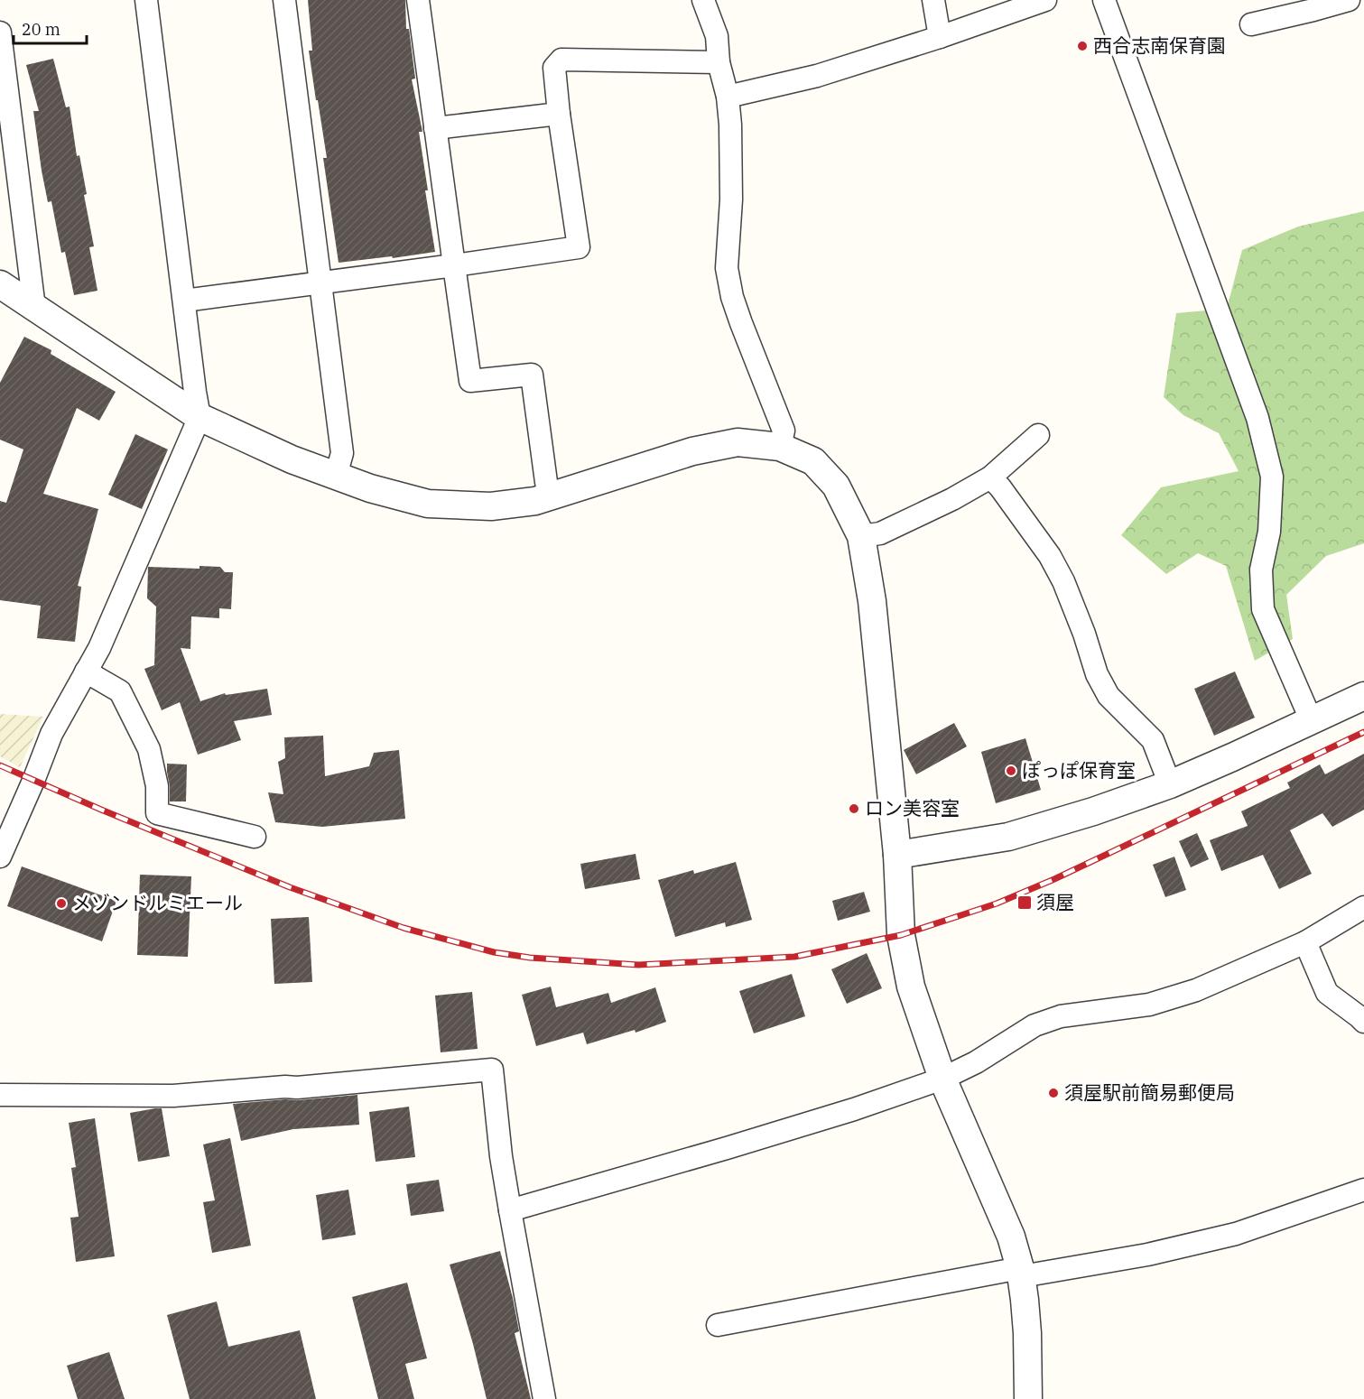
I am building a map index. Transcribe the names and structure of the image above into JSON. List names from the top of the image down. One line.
{"places":{"other":["西合志南保育園","ぽっぽ保育室","ロン美容室","メゾンドルミエール","須屋駅前簡易郵便局"],"transit":["須屋"]},"scale_bar":"20 m"}
